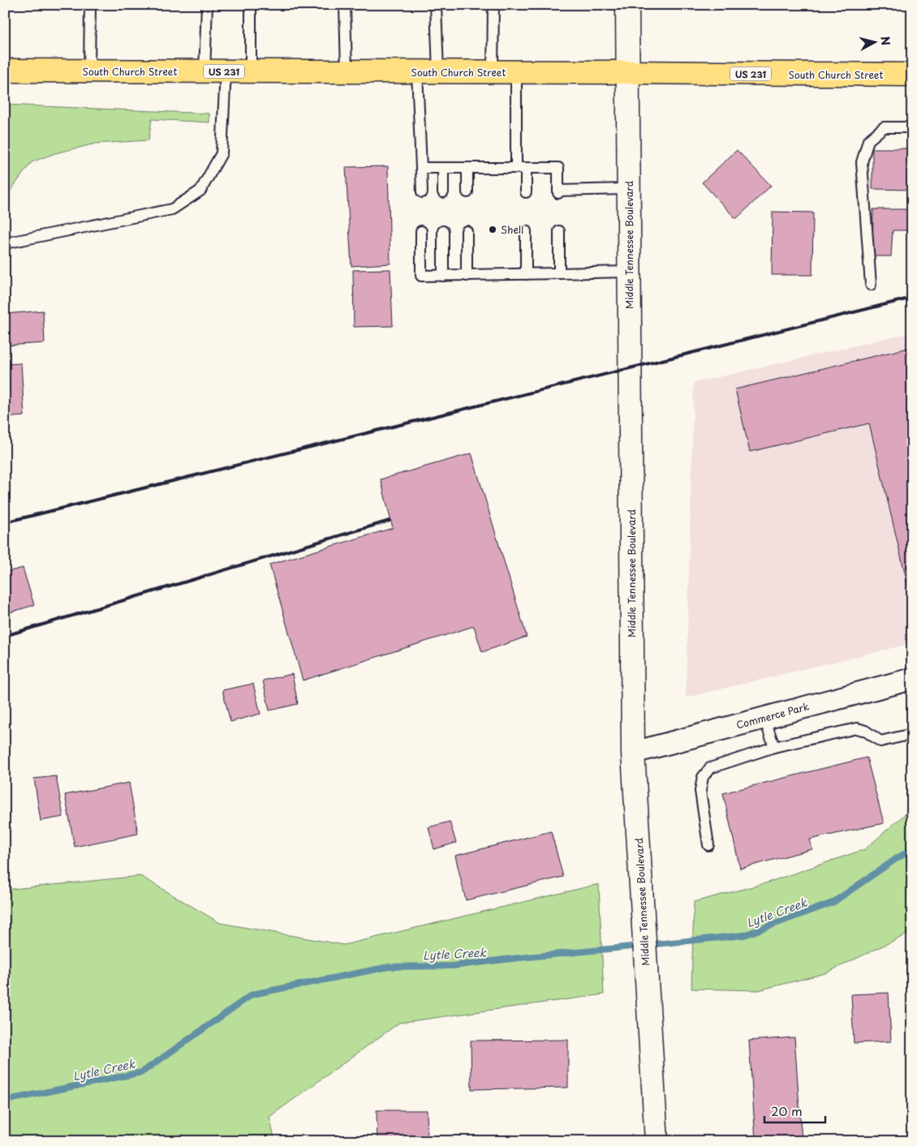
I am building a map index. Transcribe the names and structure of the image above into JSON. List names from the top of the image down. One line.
{"streets":{"main road":["South Church Street","US 231","Middle Tennessee Boulevard"],"street":["Commerce Park"]},"crossings":[["South Church Street","Middle Tennessee Boulevard"],["Middle Tennessee Boulevard","Commerce Park"]],"water":["Lytle Creek"],"places":["Shell"],"scale_bar":"20 m","north":"right"}
